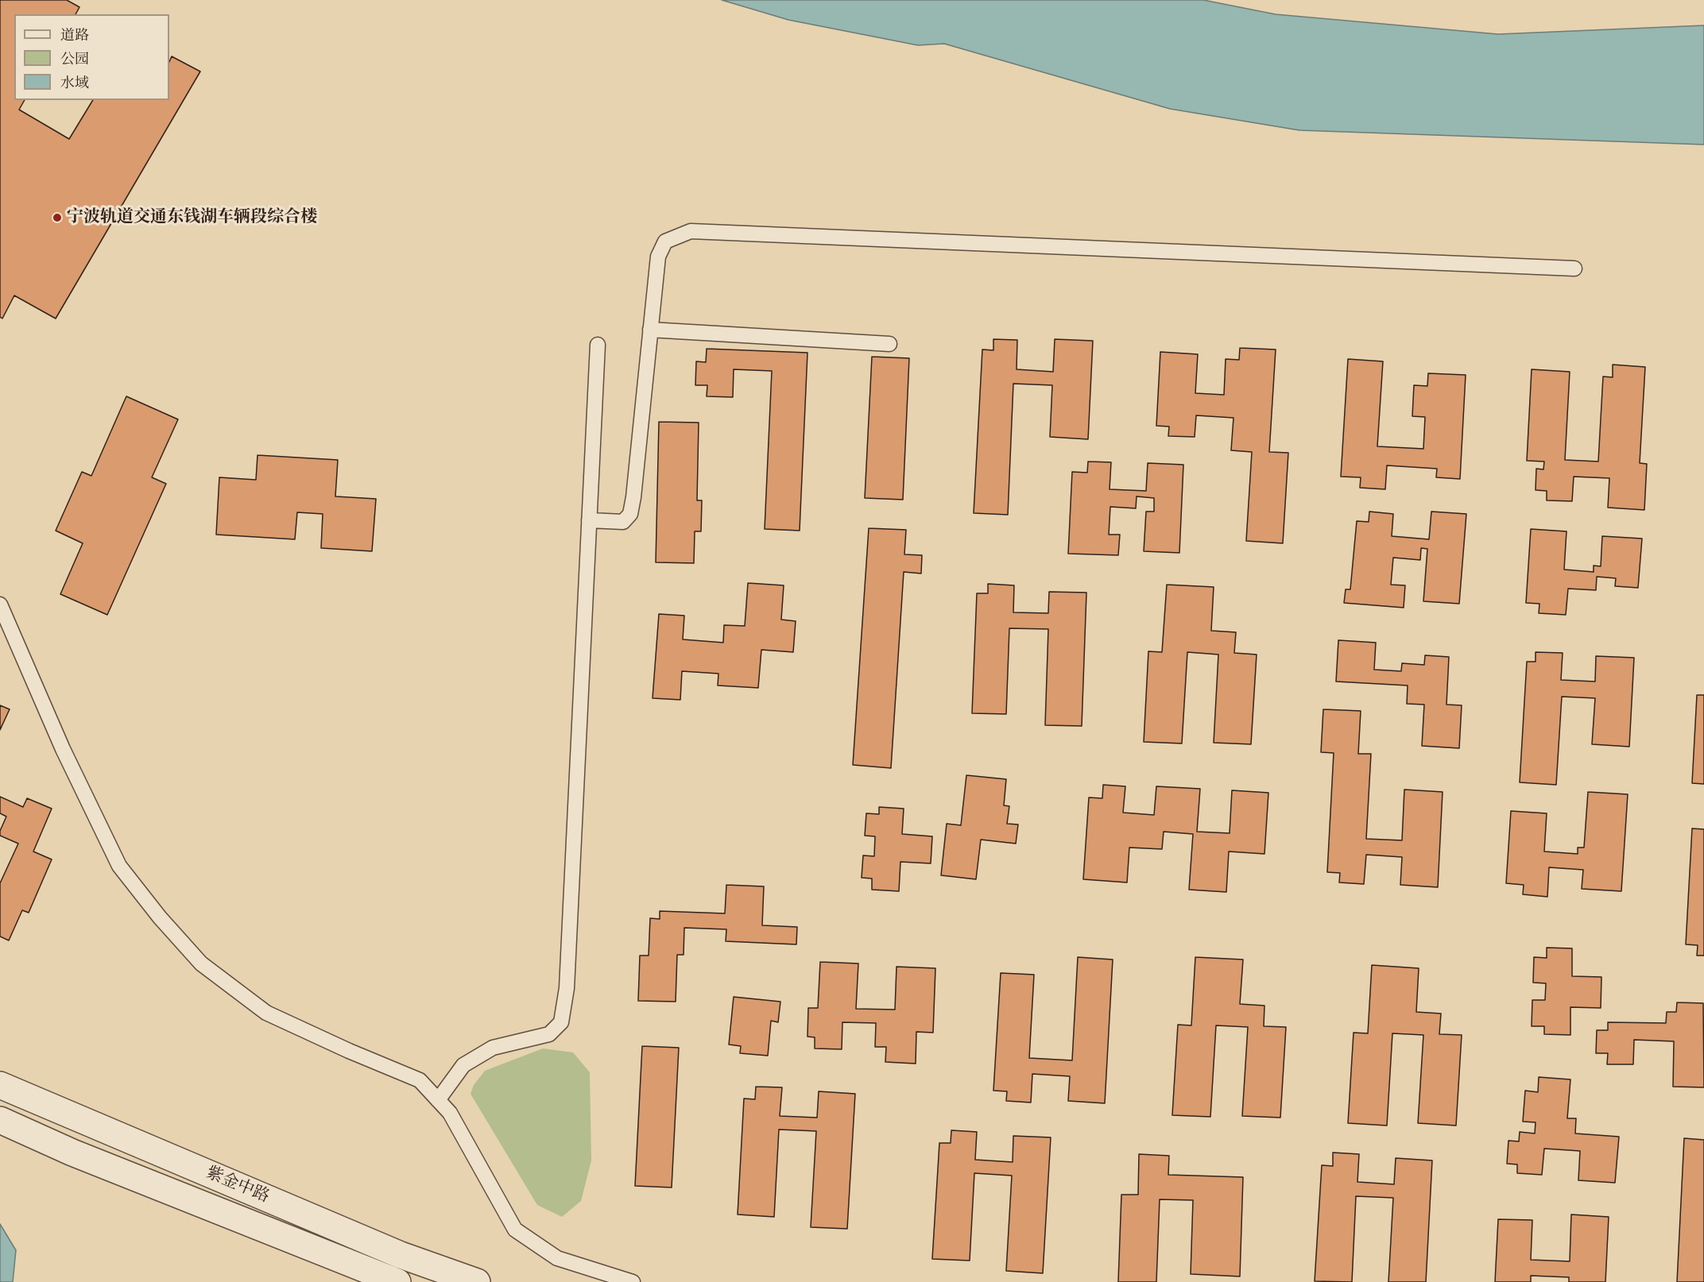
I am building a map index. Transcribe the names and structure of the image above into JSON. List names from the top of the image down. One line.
{"streets":{"street":["紫金中路"]},"places":["宁波轨道交通东钱湖车辆段综合楼"],"legend":["道路","公园","水域"]}
